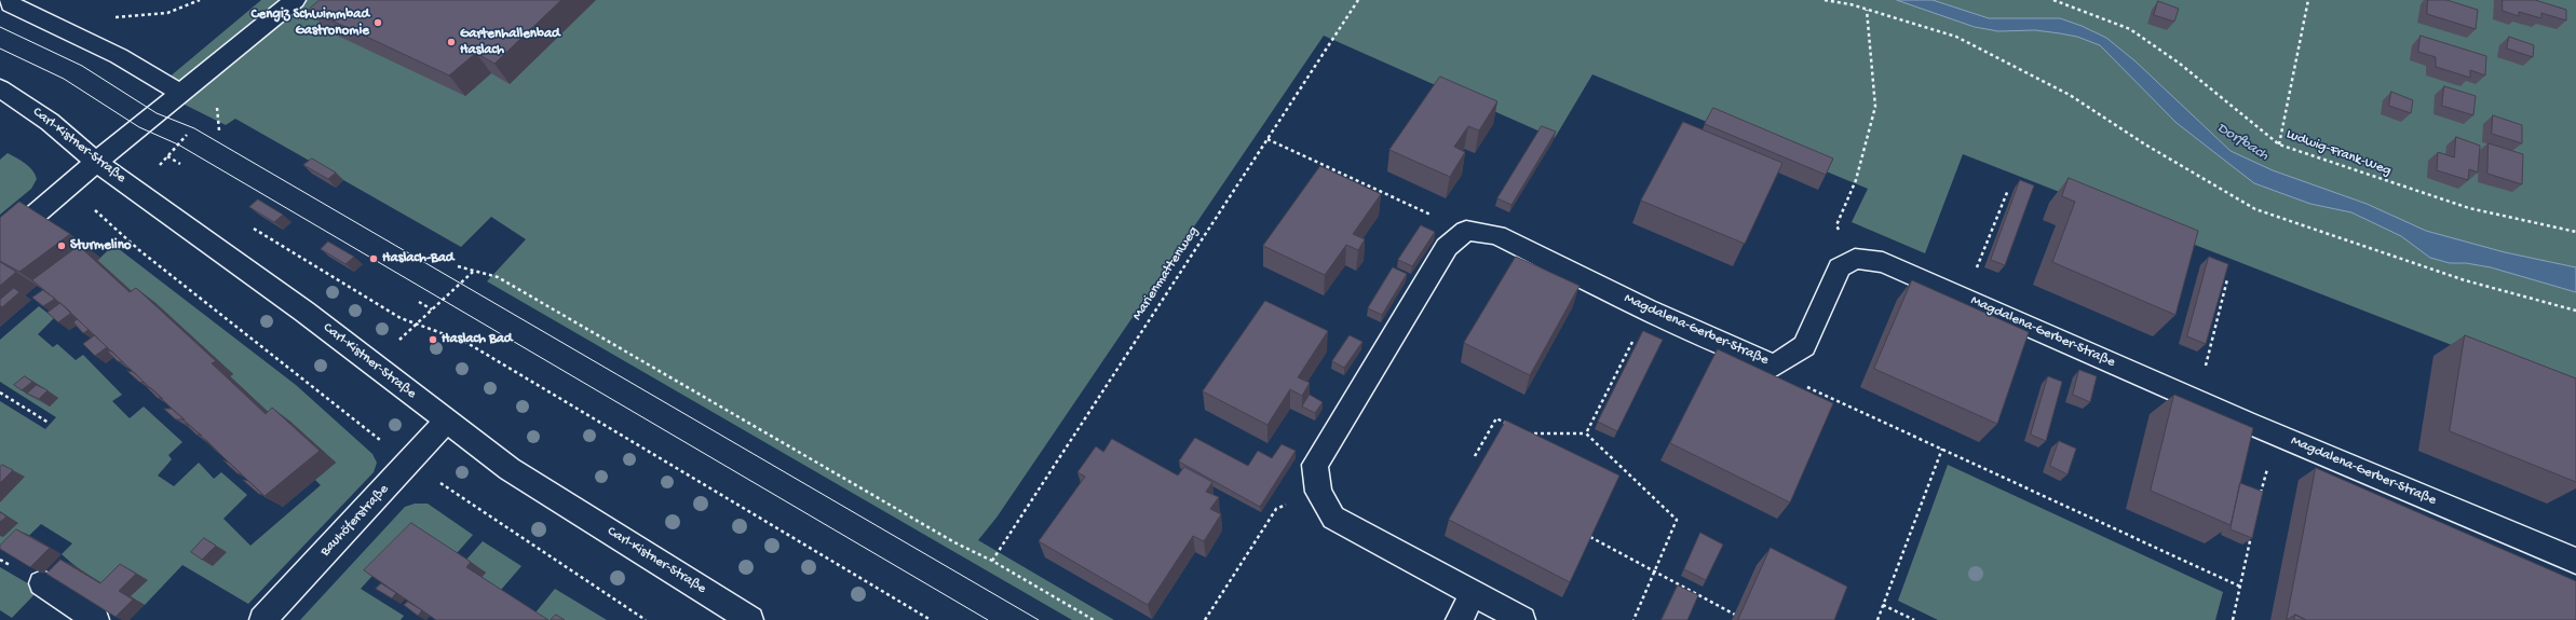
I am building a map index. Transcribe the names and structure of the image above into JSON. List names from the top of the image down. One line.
{"streets":{"street":["Carl-Kistner-Straße","Magdalena-Gerber-Straße","Bauhöferstraße"],"path":["Ludwig-Frank-Weg","Marienmattenweg"]},"crossings":[["Carl-Kistner-Straße","Bauhöferstraße"]],"water":["Dorfbach"],"places":["Cengiz Schwimmbad Gastronomie","Gartenhallenbad Haslach","Sturmelino","Haslach-Bad","Haslach Bad"]}
